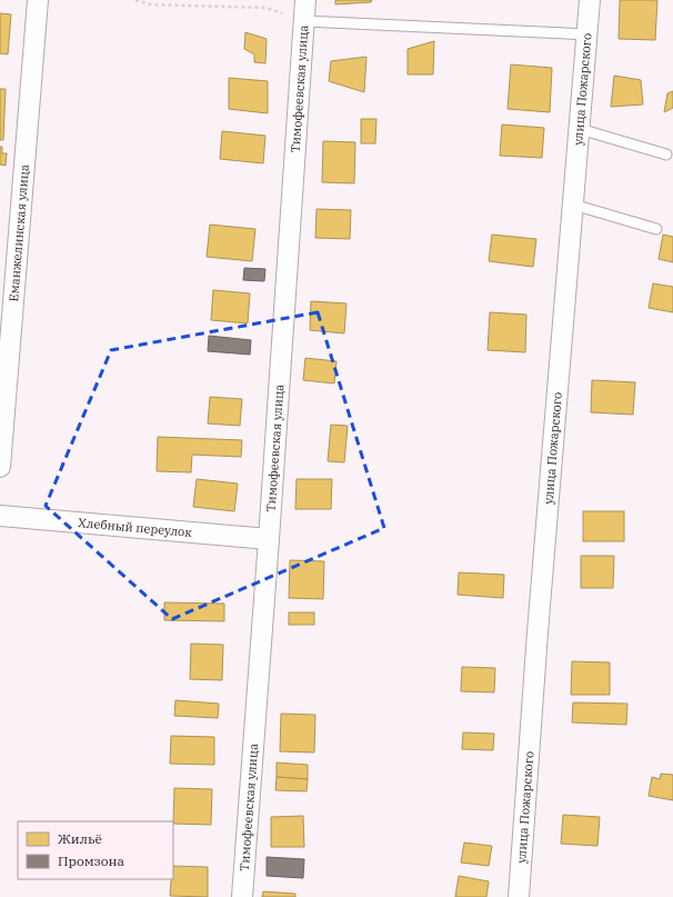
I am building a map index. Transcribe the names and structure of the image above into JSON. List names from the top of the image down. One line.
{"streets":{"street":["Тимофеевская улица","улица Пожарского","Еманжелинская улица","Хлебный переулок"]},"crossings":[["Тимофеевская улица","Хлебный переулок"]],"legend":["Жильё","Промзона"]}
